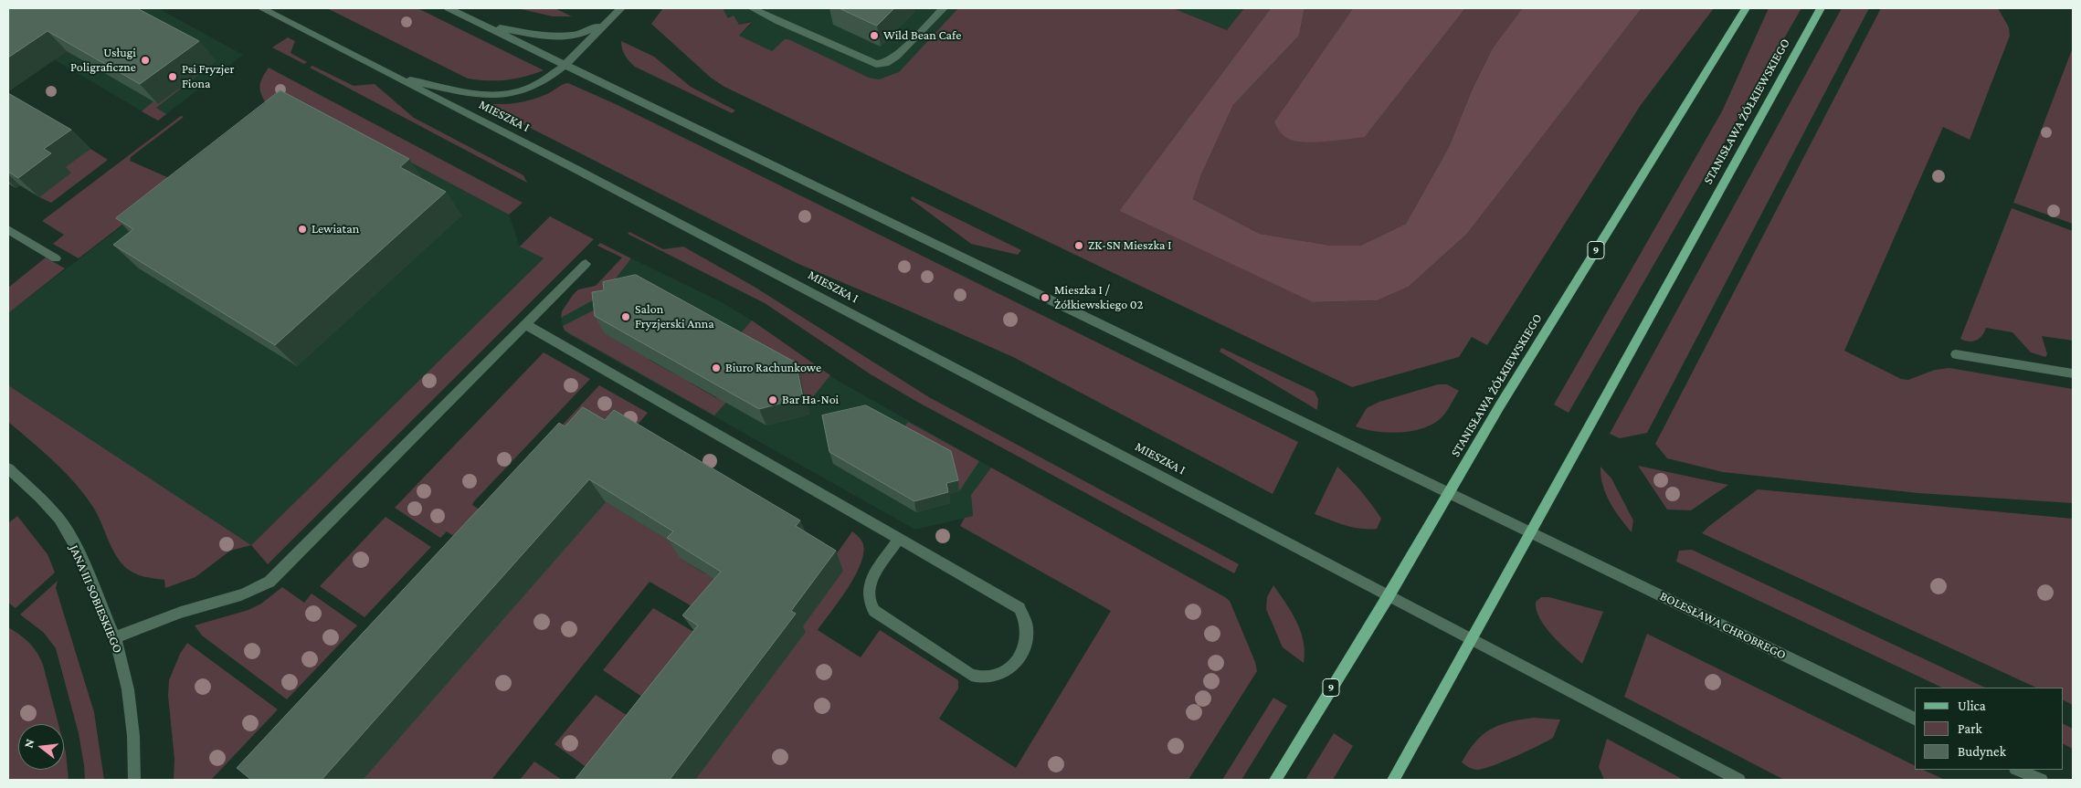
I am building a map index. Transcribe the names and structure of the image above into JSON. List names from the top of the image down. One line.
{"streets":{"main road":["STANISŁAWA ŻÓŁKIEWSKIEGO","9"],"street":["MIESZKA I","JANA III SOBIESKIEGO","BOLESŁAWA CHROBREGO"]},"crossings":[["STANISŁAWA ŻÓŁKIEWSKIEGO","MIESZKA I"],["STANISŁAWA ŻÓŁKIEWSKIEGO","BOLESŁAWA CHROBREGO"]],"places":["Wild Bean Cafe","Usługi Poligraficzne","Psi Fryzjer Fiona","Lewiatan","ZK-SN Mieszka I","Mieszka I / Żółkiewskiego 02","Salon Fryzjerski Anna","Biuro Rachunkowe","Bar Ha-Noi"],"legend":["Ulica","Park","Budynek"],"north":"left"}
